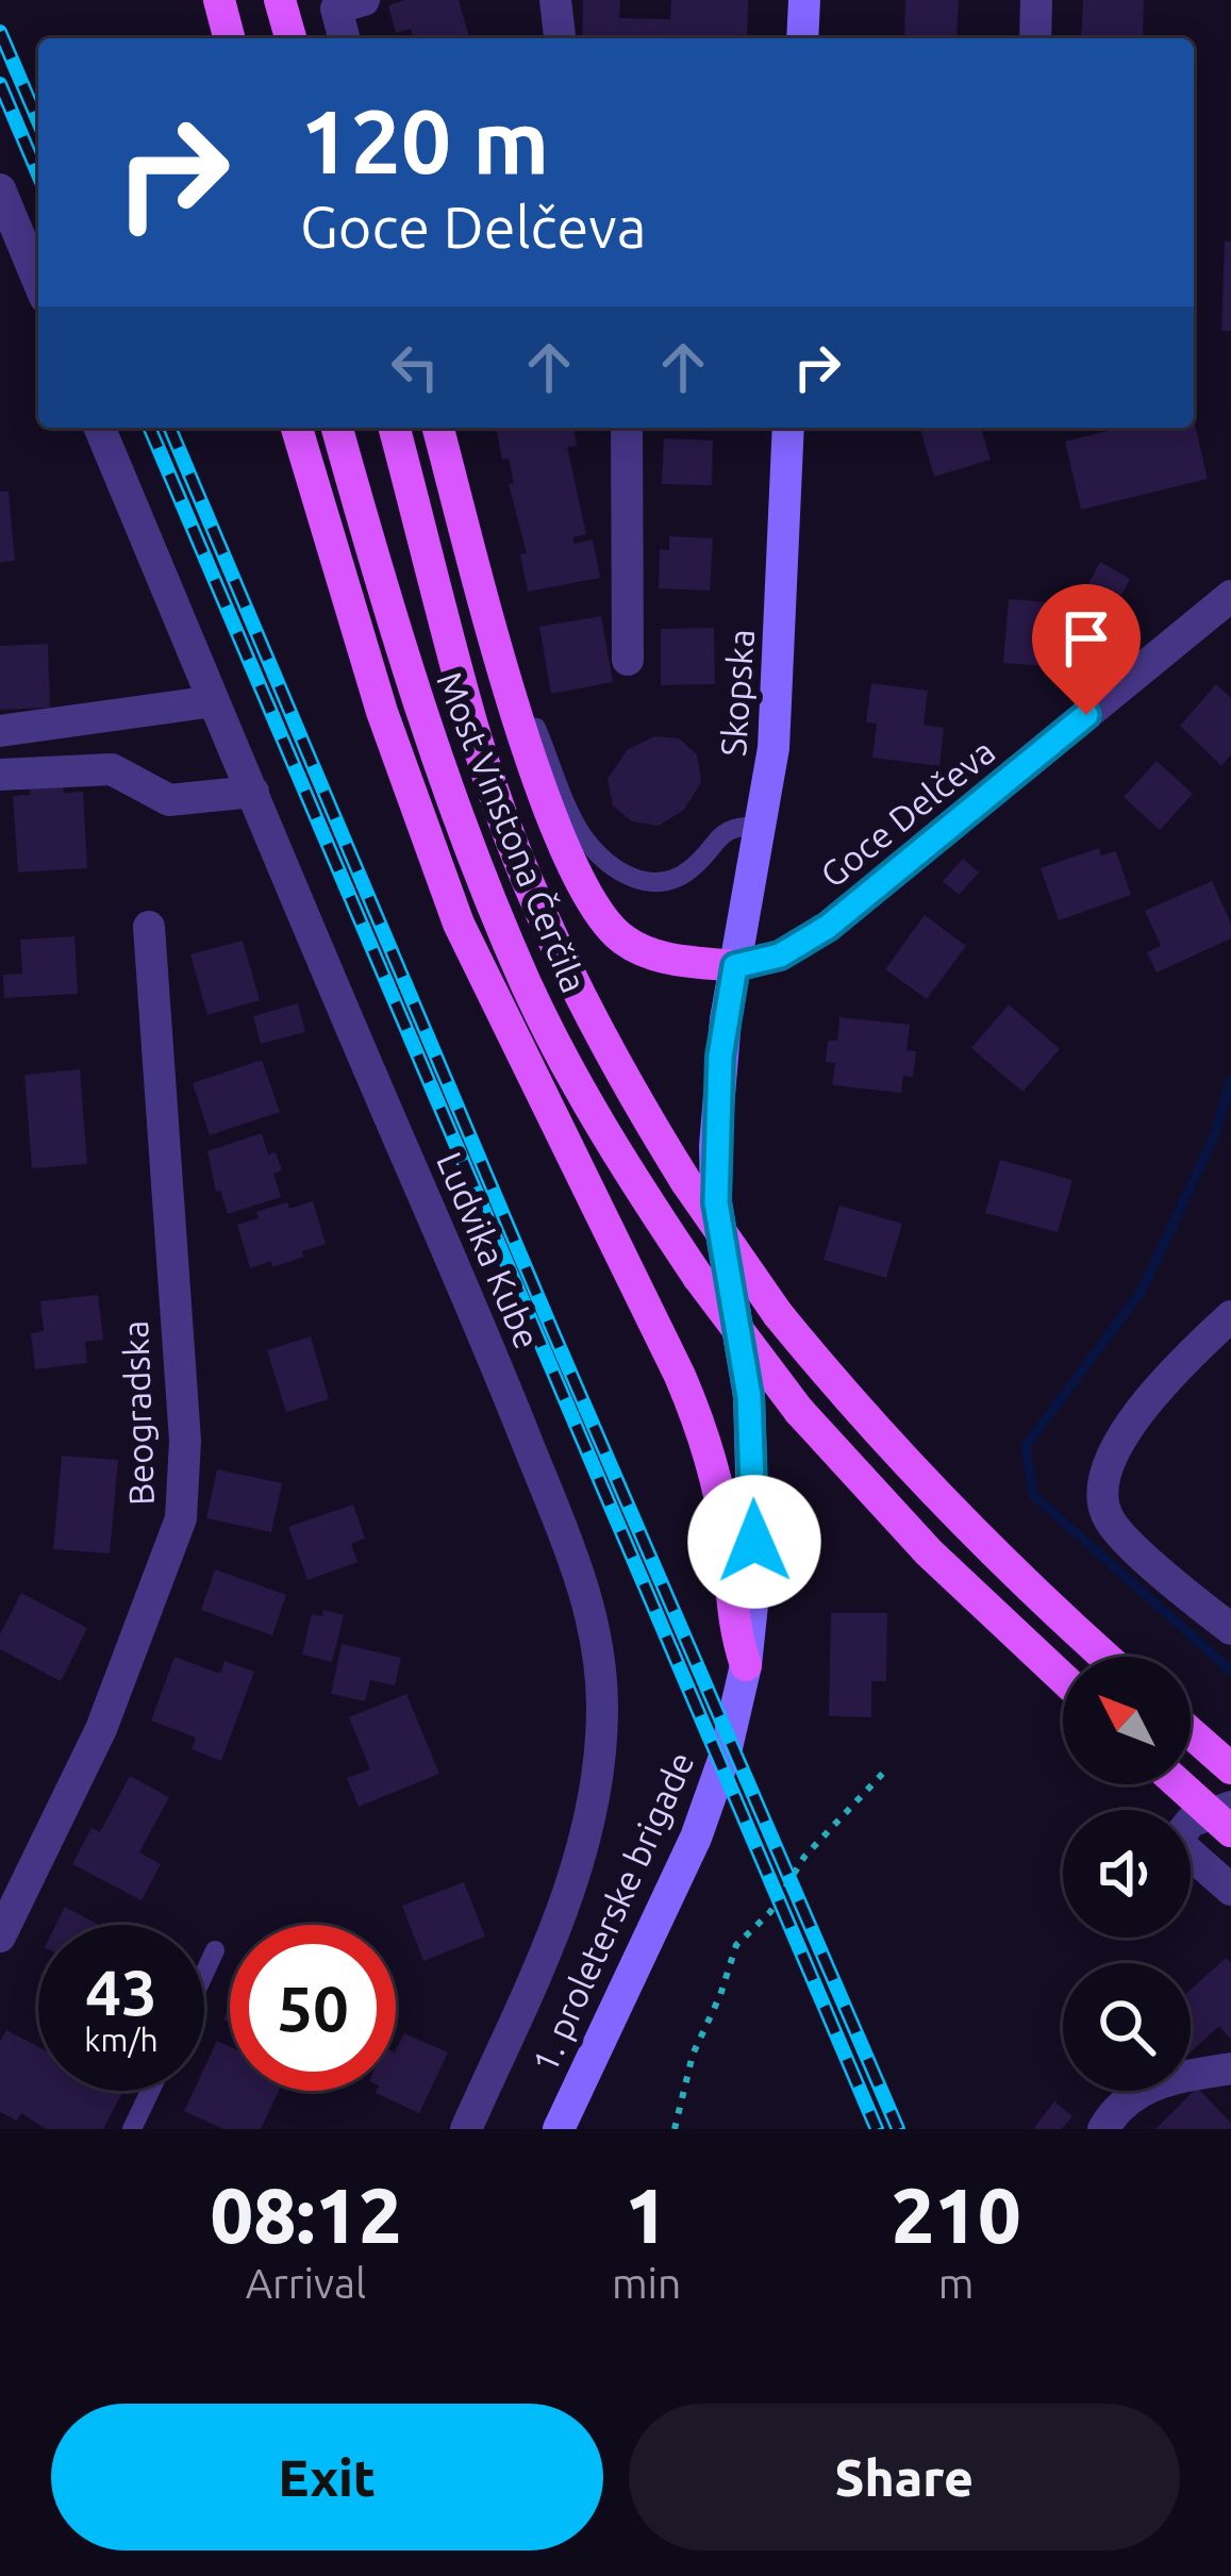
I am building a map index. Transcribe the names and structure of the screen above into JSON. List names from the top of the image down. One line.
{"streets":{"main road":["Skopska","Most Vinstona Čerčila","1. proleterske brigade"],"street":["Goce Delčeva","Ludvika Kube","Beogradska"]},"crossings":[["Skopska","Goce Delčeva"],["Skopska","1. proleterske brigade"],["Goce Delčeva","1. proleterske brigade"]],"north":"top left","page":{"turn":["120 m","Goce Delčeva"],"speed":"43 km/h","limit":"50","eta":["08:12","Arrival","1","min","210","m"],"buttons":["Exit","Share"]}}
